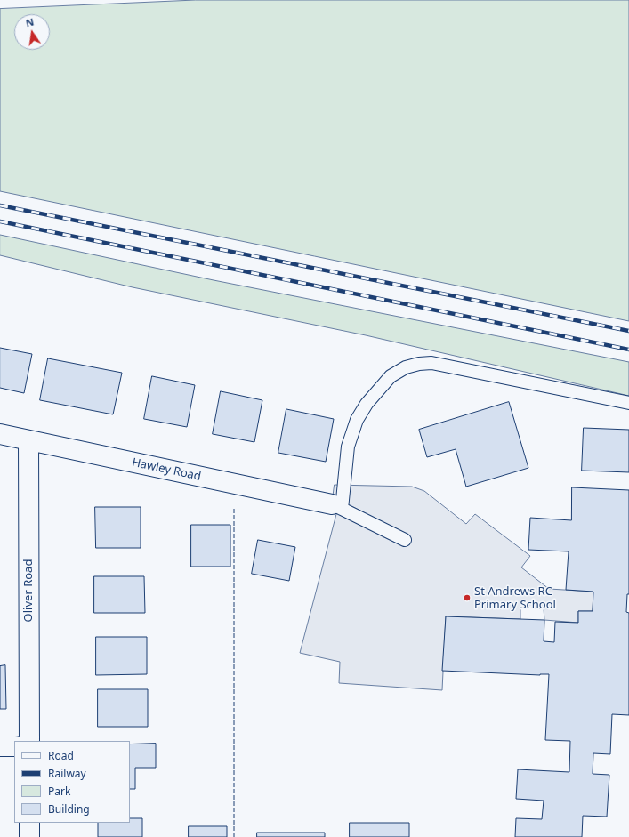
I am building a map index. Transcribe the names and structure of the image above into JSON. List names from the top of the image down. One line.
{"streets":{"street":["Hawley Road","Oliver Road"]},"crossings":[["Hawley Road","Oliver Road"]],"places":["St Andrews RC Primary School"],"legend":["Road","Railway","Park","Building"],"north":"top"}
